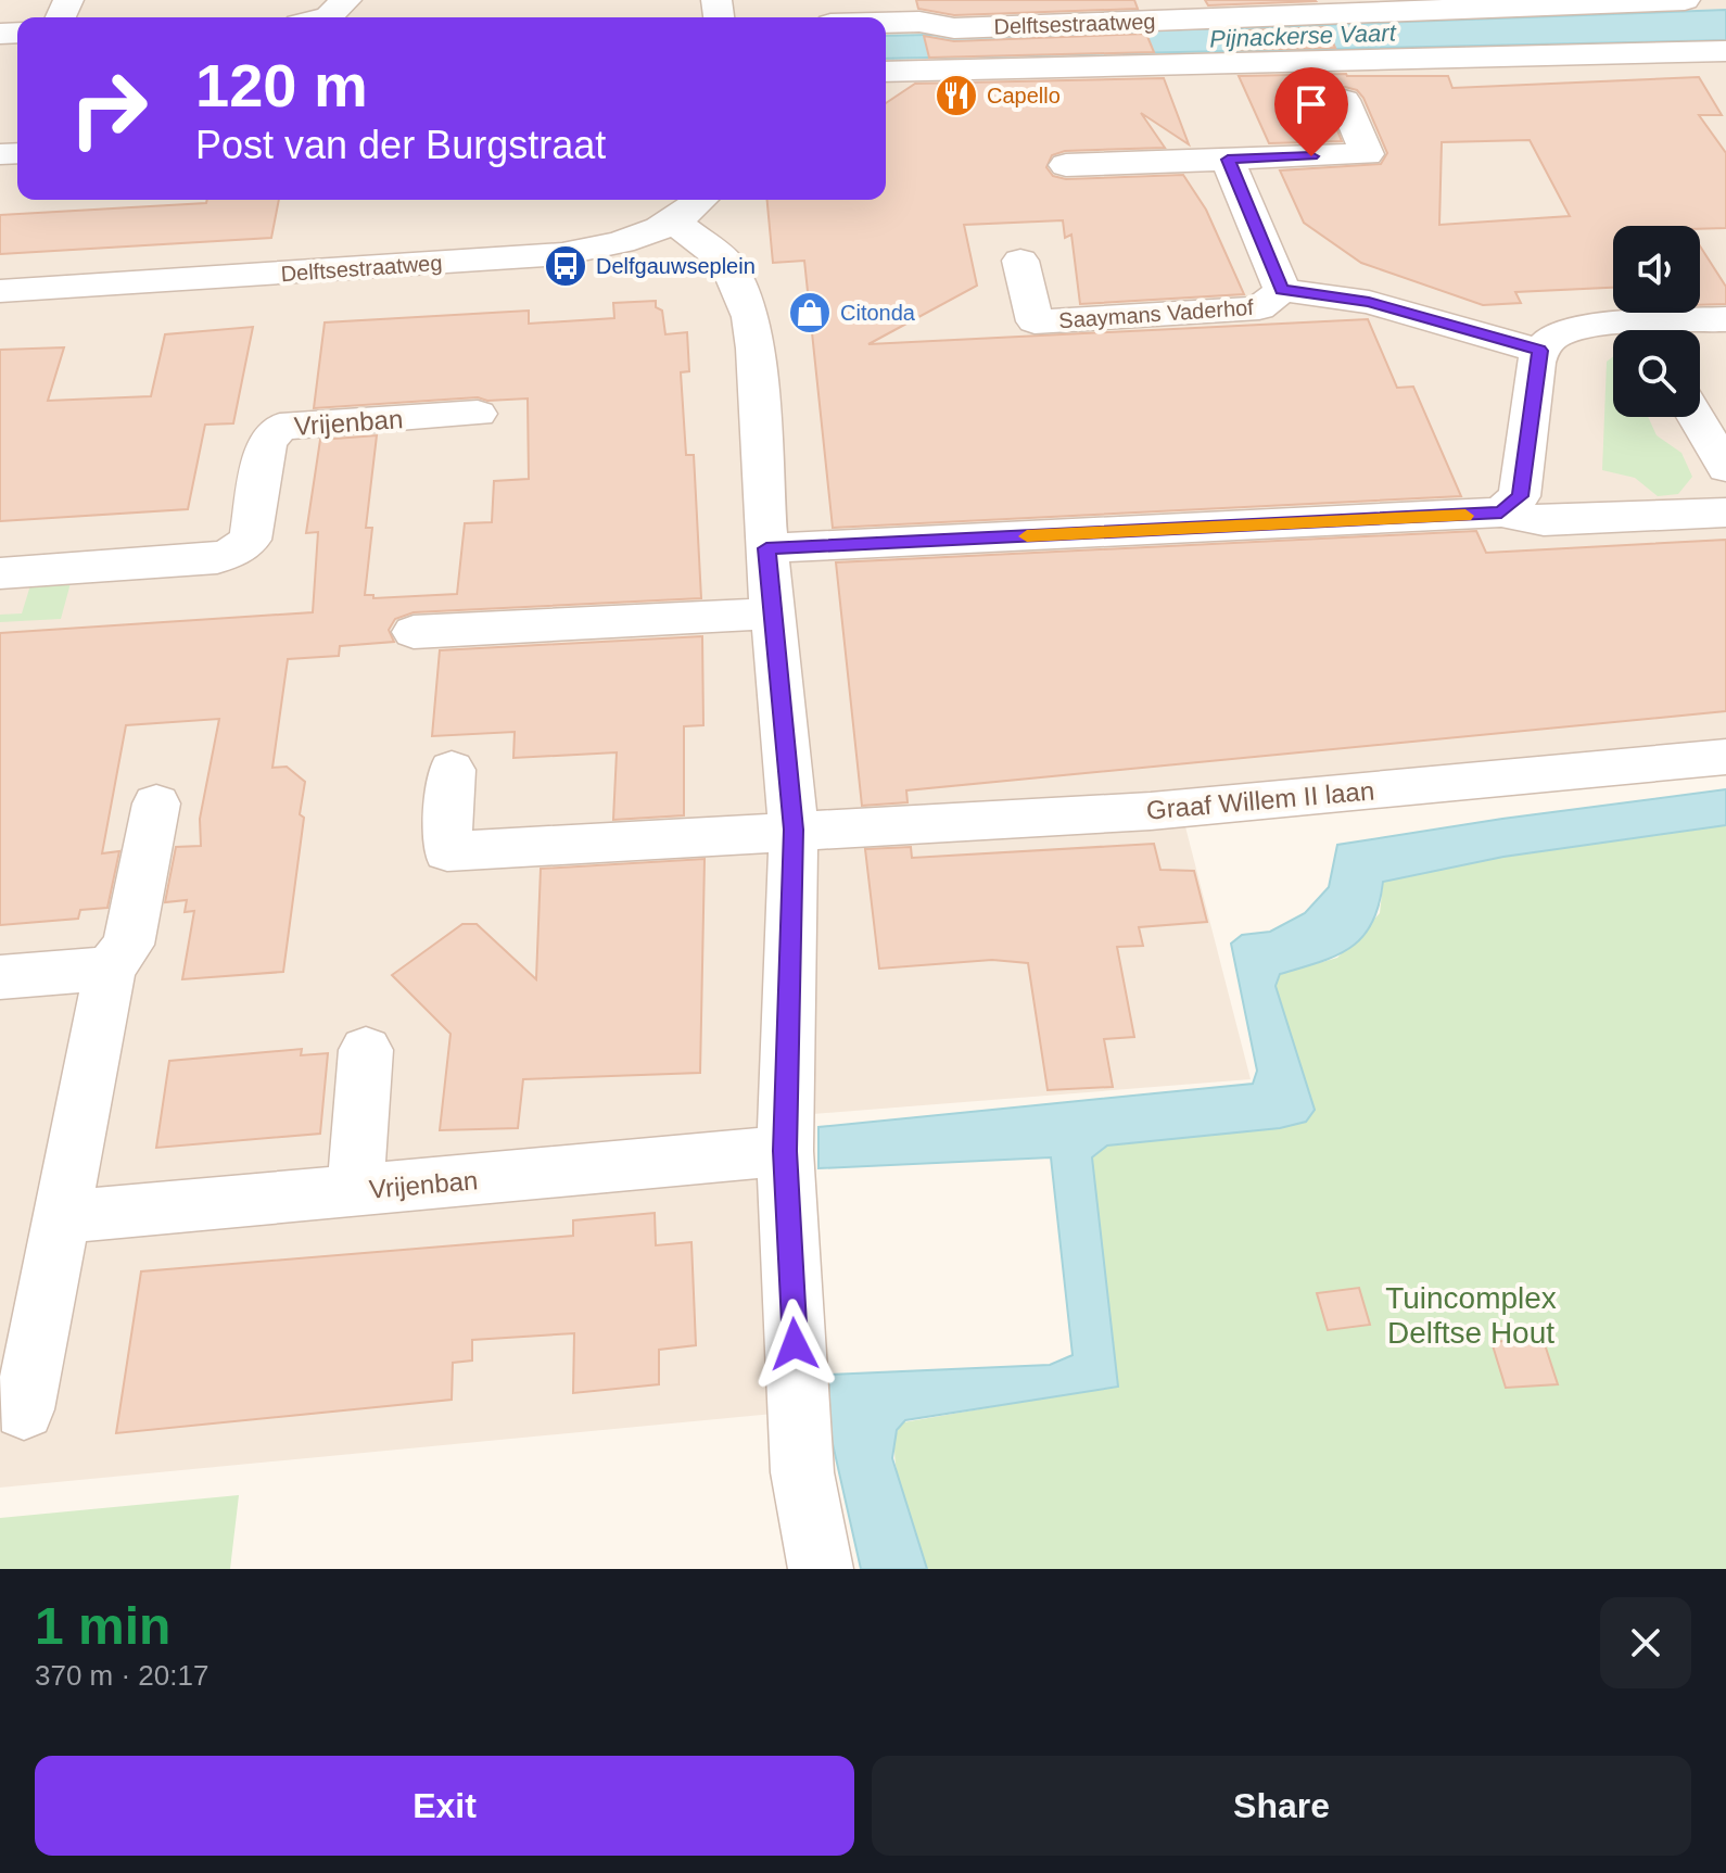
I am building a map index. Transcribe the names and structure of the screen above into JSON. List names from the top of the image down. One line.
{"streets":{"street":["Delftsestraatweg","Saaymans Vaderhof","Vrijenban","Graaf Willem II laan"]},"water":["Pijnackerse Vaart"],"parks":["Tuincomplex Delftse Hout"],"places":{"restaurant":["Capello"],"bus stop":["Delfgauwseplein"],"shop":["Citonda"]},"page":{"turn":["120 m","Post van der Burgstraat"],"heading":["1 min","370 m · 20:17"],"buttons":["Exit","Share"]}}
